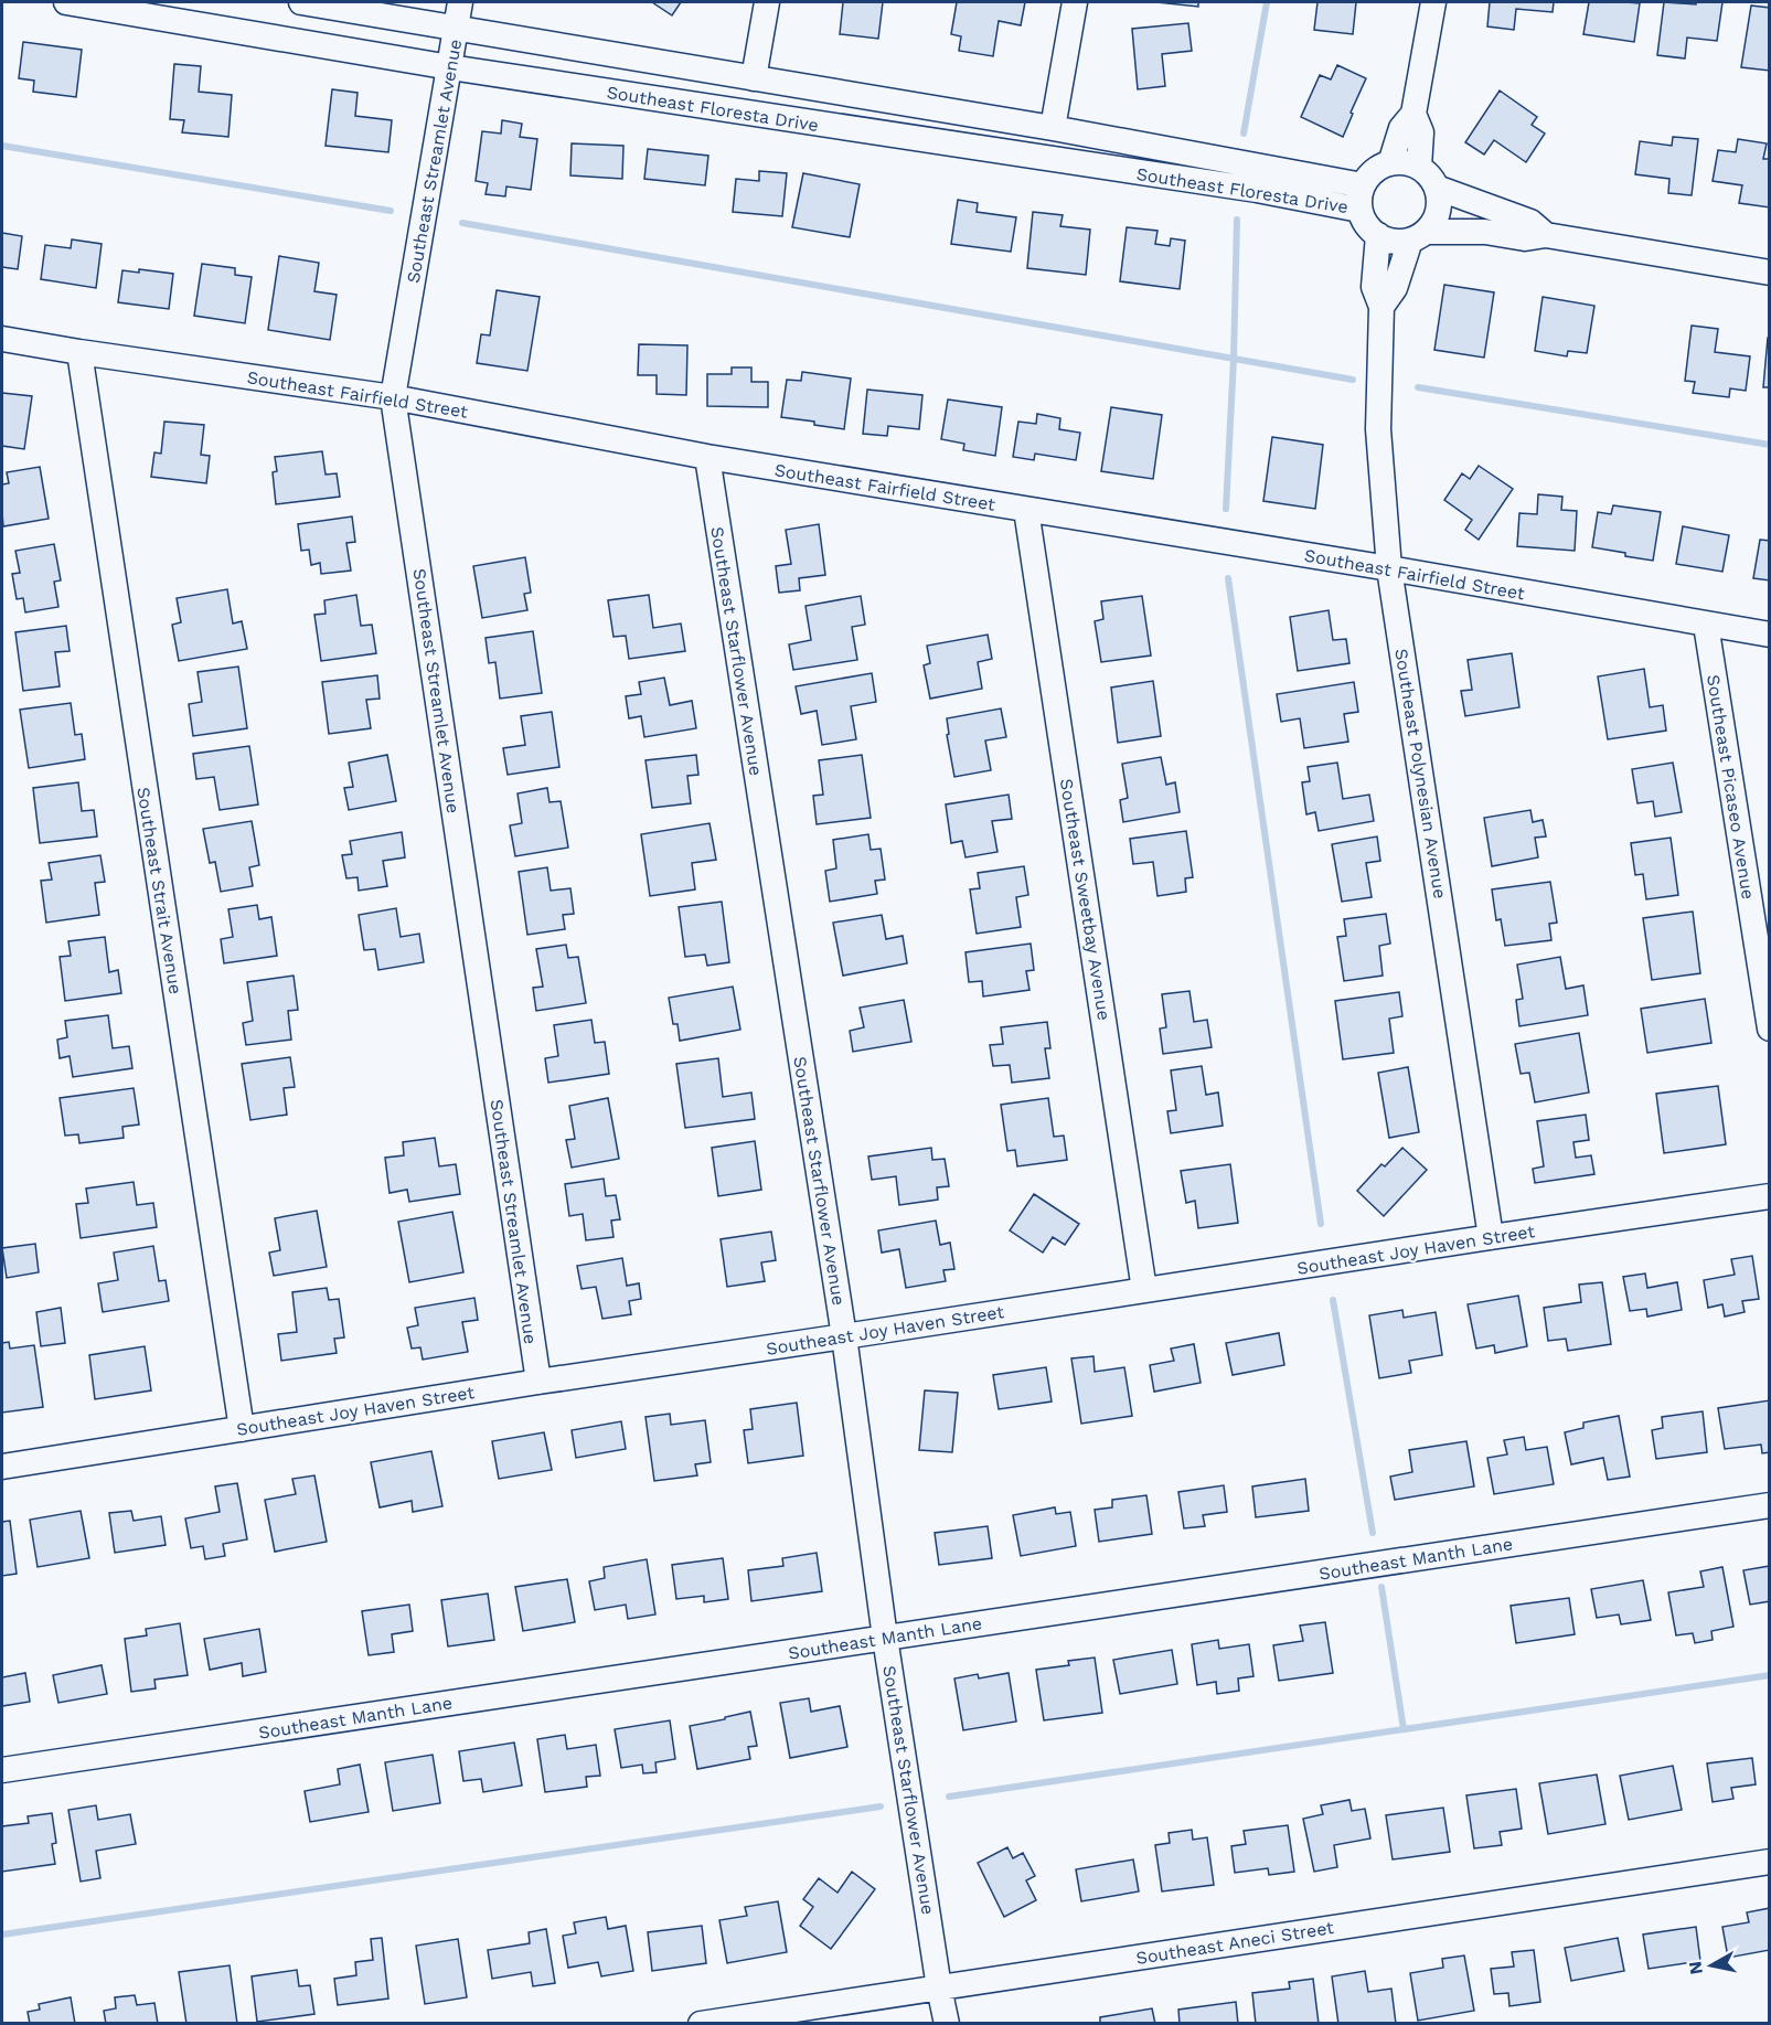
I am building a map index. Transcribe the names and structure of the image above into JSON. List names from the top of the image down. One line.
{"streets":{"street":["Southeast Floresta Drive","Southeast Streamlet Avenue","Southeast Fairfield Street","Southeast Starflower Avenue","Southeast Polynesian Avenue","Southeast Picaseo Avenue","Southeast Strait Avenue","Southeast Sweetbay Avenue","Southeast Joy Haven Street","Southeast Manth Lane","Southeast Aneci Street"]},"crossings":[["Southeast Floresta Drive","Southeast Streamlet Avenue"],["Southeast Floresta Drive","Southeast Polynesian Avenue"],["Southeast Streamlet Avenue","Southeast Fairfield Street"],["Southeast Streamlet Avenue","Southeast Joy Haven Street"],["Southeast Fairfield Street","Southeast Starflower Avenue"],["Southeast Fairfield Street","Southeast Polynesian Avenue"],["Southeast Fairfield Street","Southeast Picaseo Avenue"],["Southeast Fairfield Street","Southeast Strait Avenue"],["Southeast Fairfield Street","Southeast Sweetbay Avenue"],["Southeast Starflower Avenue","Southeast Joy Haven Street"],["Southeast Starflower Avenue","Southeast Manth Lane"],["Southeast Starflower Avenue","Southeast Aneci Street"],["Southeast Polynesian Avenue","Southeast Joy Haven Street"],["Southeast Strait Avenue","Southeast Joy Haven Street"],["Southeast Sweetbay Avenue","Southeast Joy Haven Street"]],"north":"left"}
